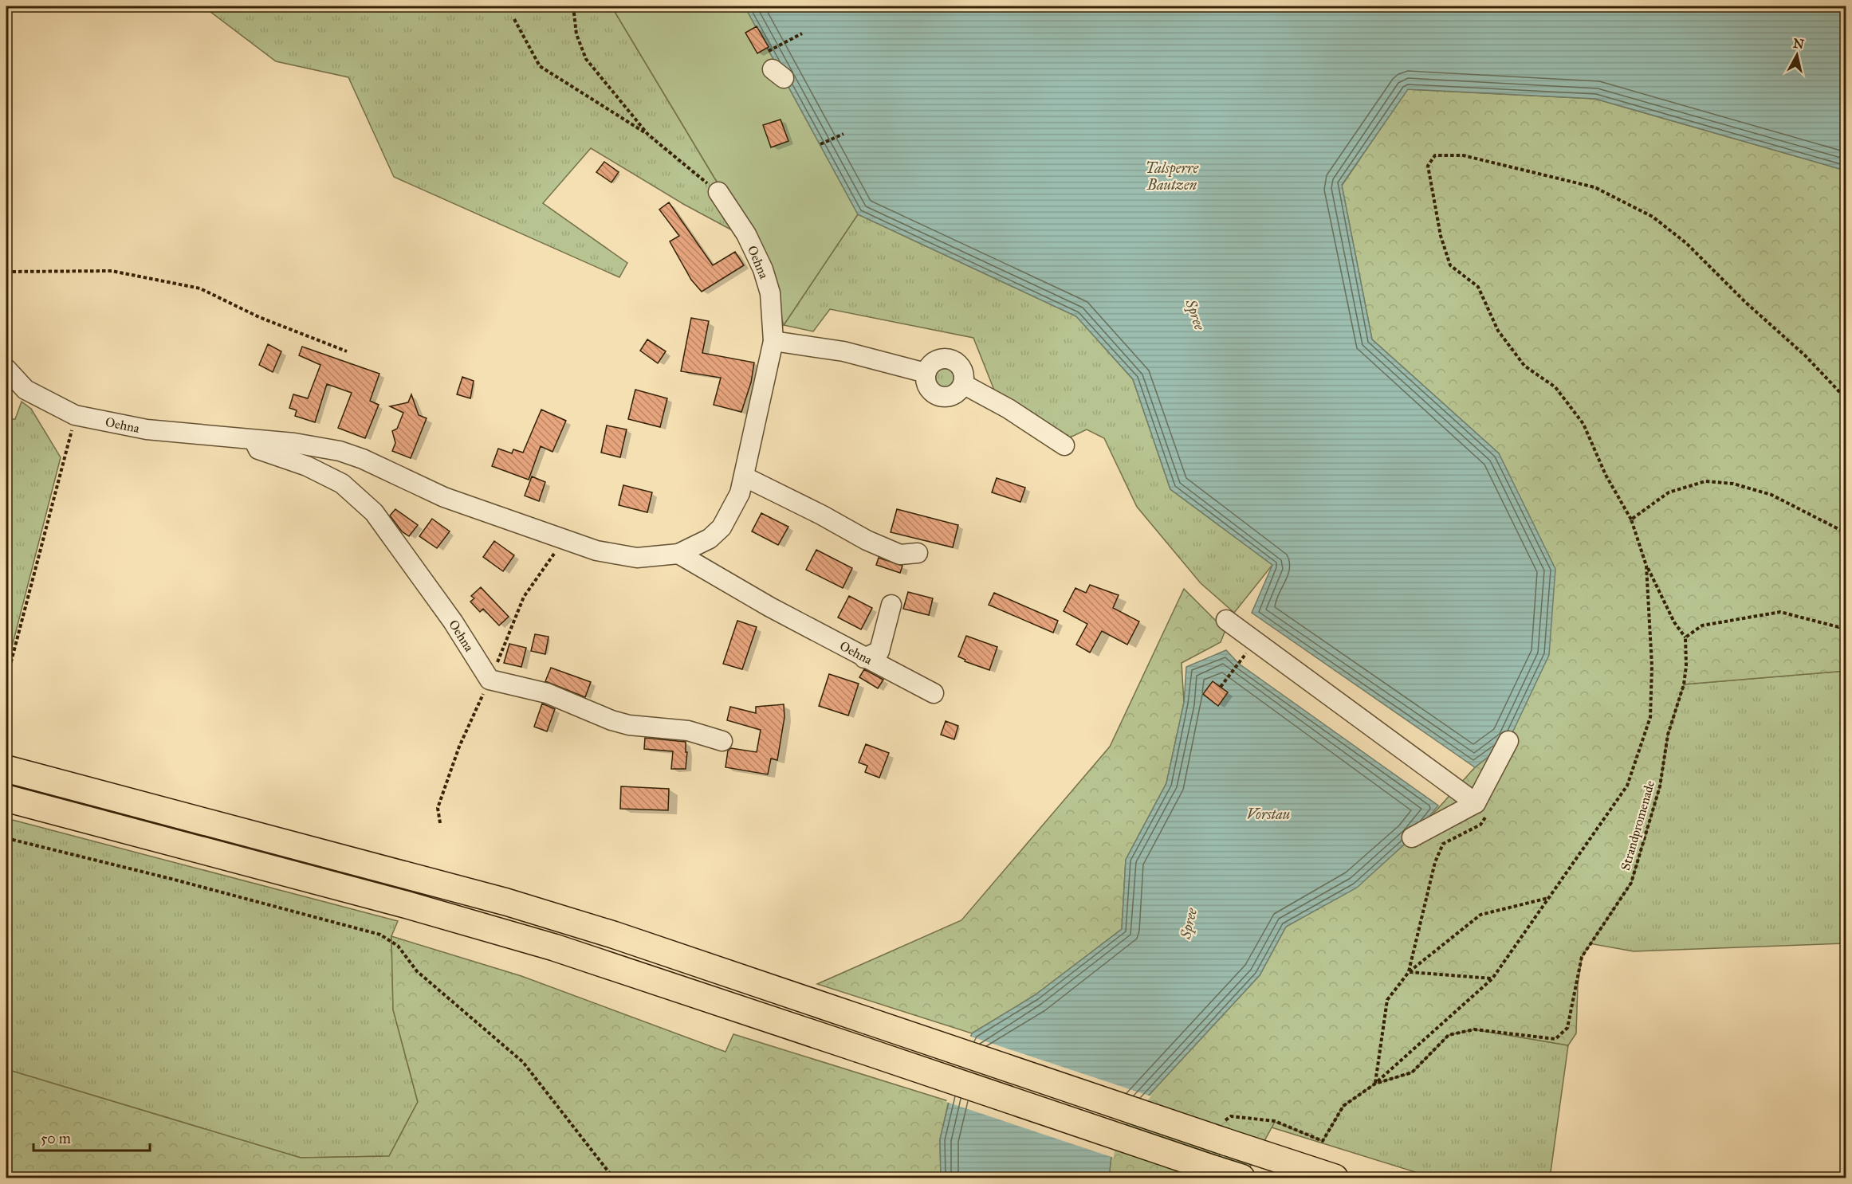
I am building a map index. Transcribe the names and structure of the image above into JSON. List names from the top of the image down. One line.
{"streets":{"street":["Oehna"],"path":["Strandpromenade"]},"water":["Talsperre Bautzen","Spree","Vorstau"],"scale_bar":"50 m","north":"top"}
